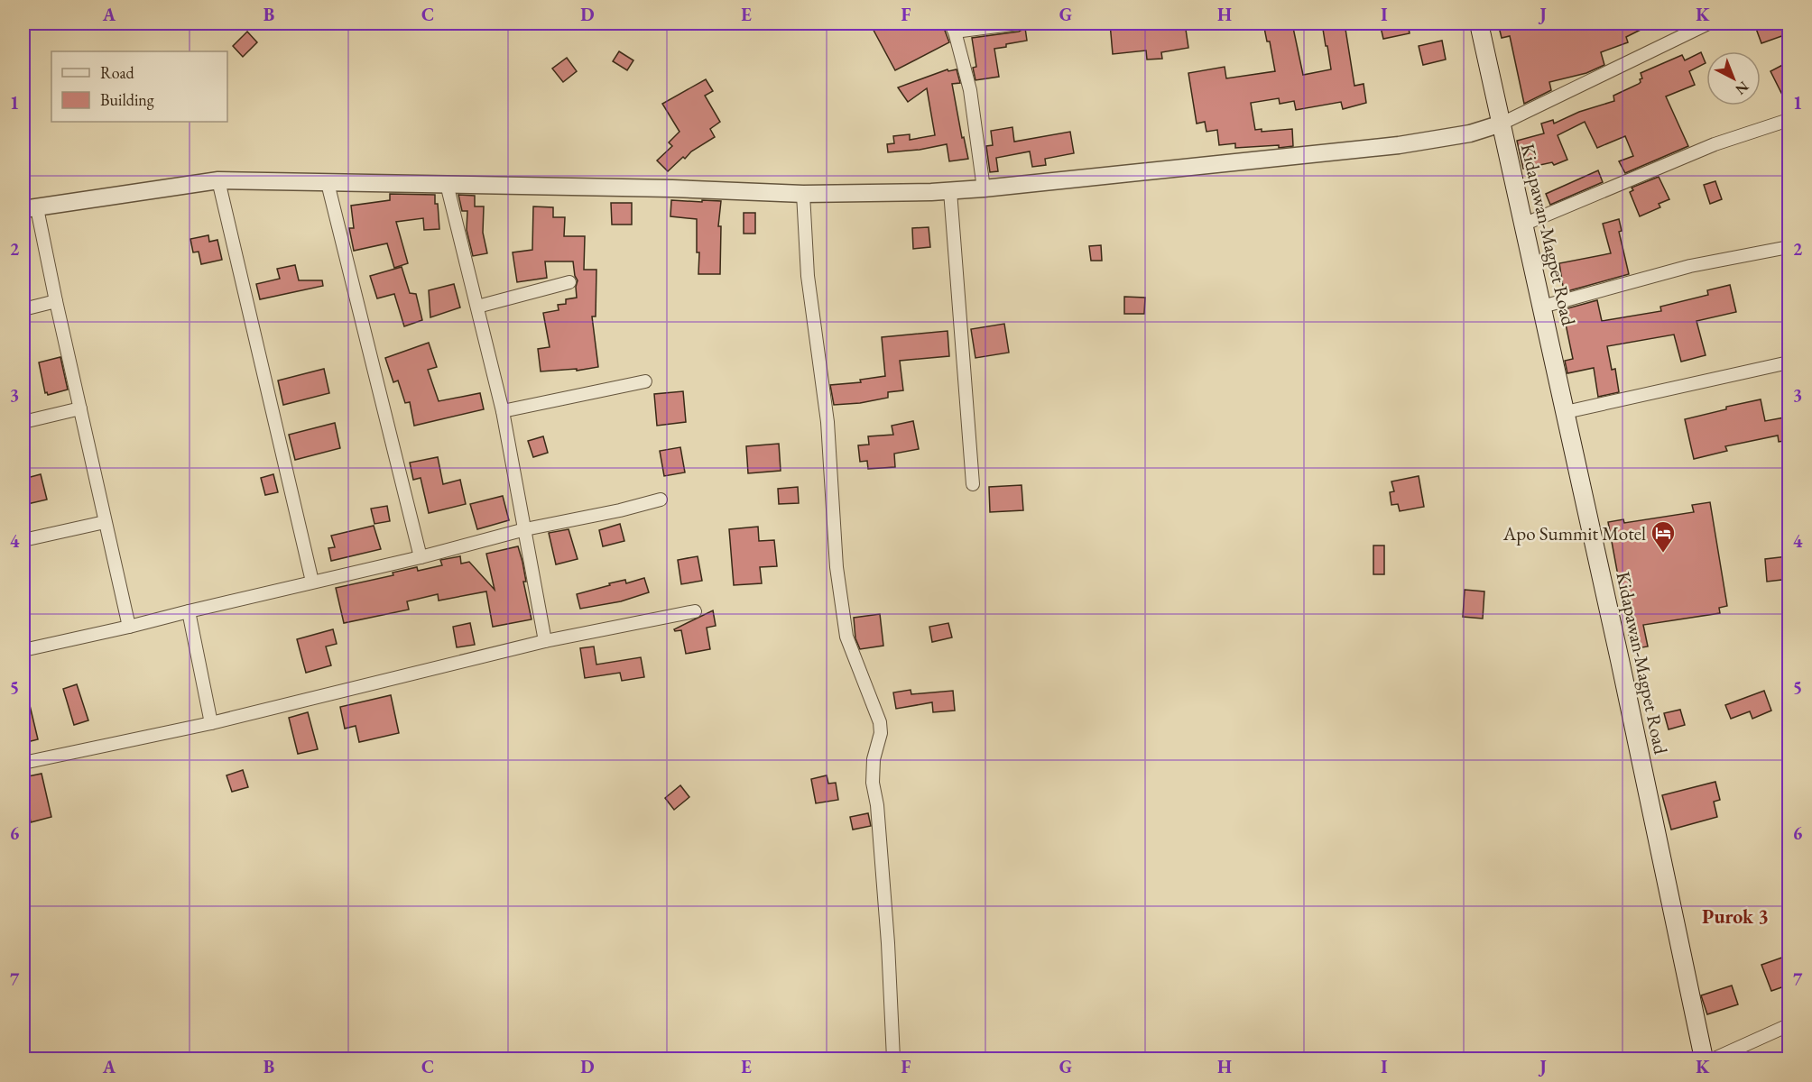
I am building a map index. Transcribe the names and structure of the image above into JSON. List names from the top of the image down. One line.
{"streets":{"main road":["Kidapawan-Magpet Road"]},"districts":["Purok 3"],"places":{"hotel":["Apo Summit Motel"]},"legend":["Road","Building"],"north":"bottom right","grid":{"columns":["A","B","C","D","E","F","G","H","I","J","K"],"rows":["1","2","3","4","5","6","7"]}}
